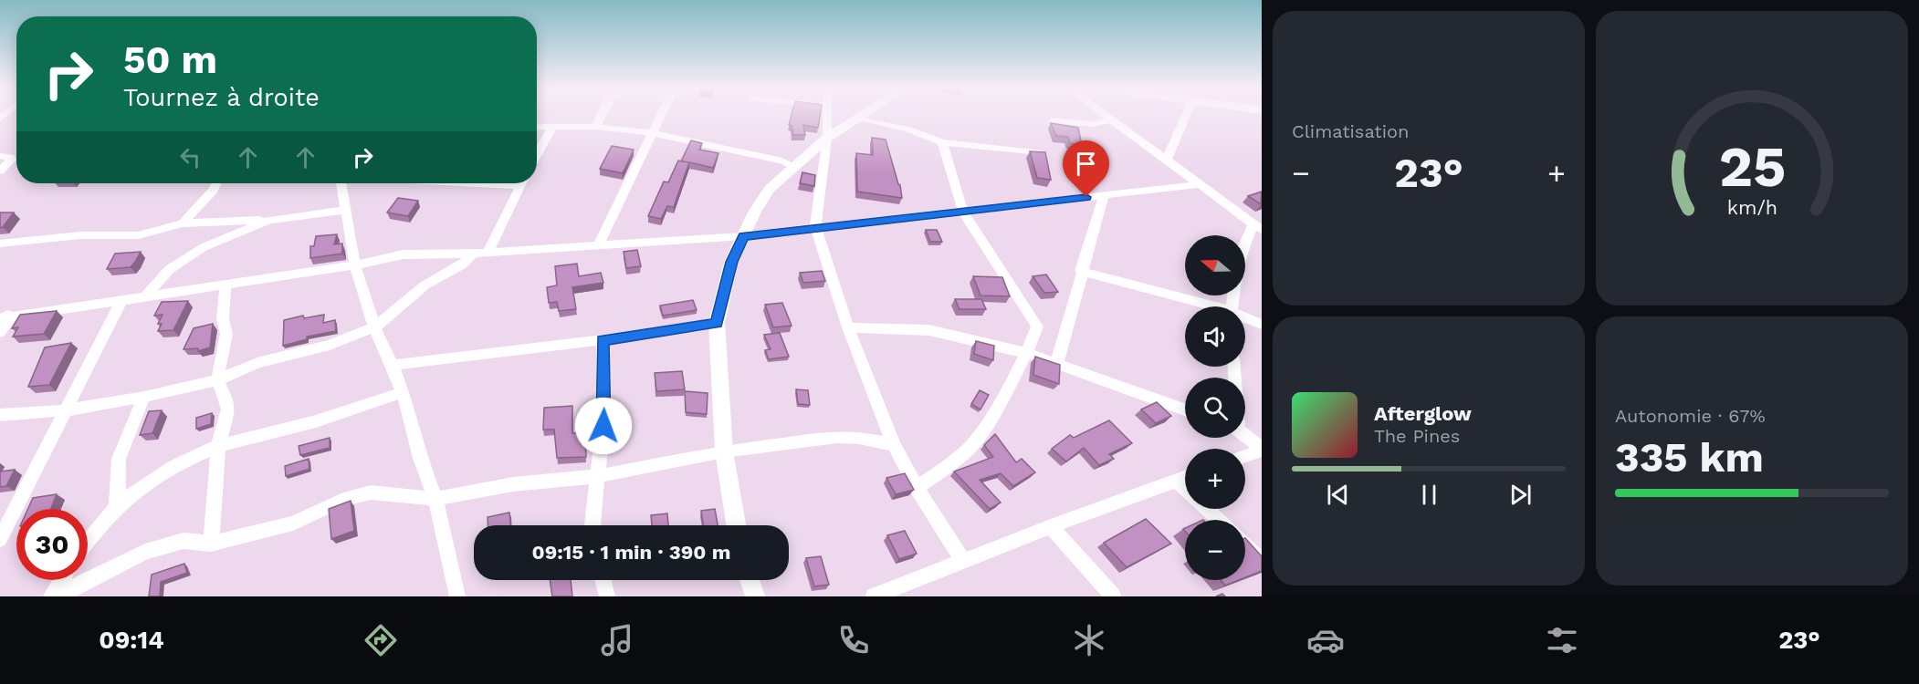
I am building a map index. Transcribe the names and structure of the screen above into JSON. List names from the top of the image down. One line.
{"north":"left","page":{"tile":["Climatisation",["Autonomie · 67%","335 km"]],"turn":["50 m","Tournez à droite"],"heat":["−","23°","+"],"map_buttons":["+","−"],"song":["Afterglow","The Pines"],"limit":"30","trip":"09:15 · 1 min · 390 m","tabs":["09:14","23°"],"gauge":["25","km/h"]}}
